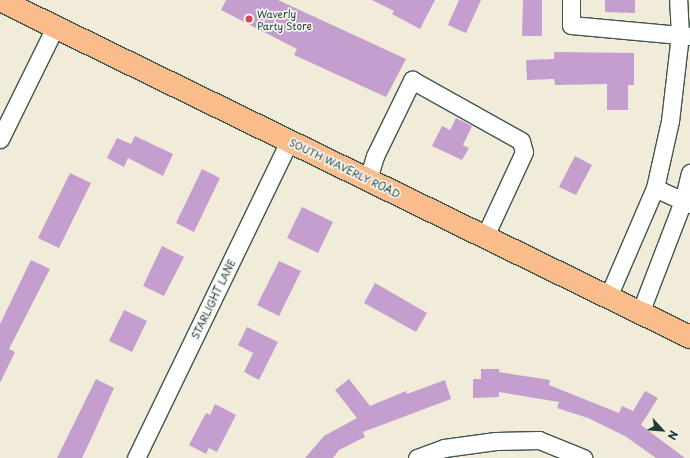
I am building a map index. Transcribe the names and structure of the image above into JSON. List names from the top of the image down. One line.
{"streets":{"main road":["SOUTH WAVERLY ROAD"],"street":["STARLIGHT LANE"]},"crossings":[["SOUTH WAVERLY ROAD","STARLIGHT LANE"]],"places":["Waverly Party Store"],"north":"bottom right"}
